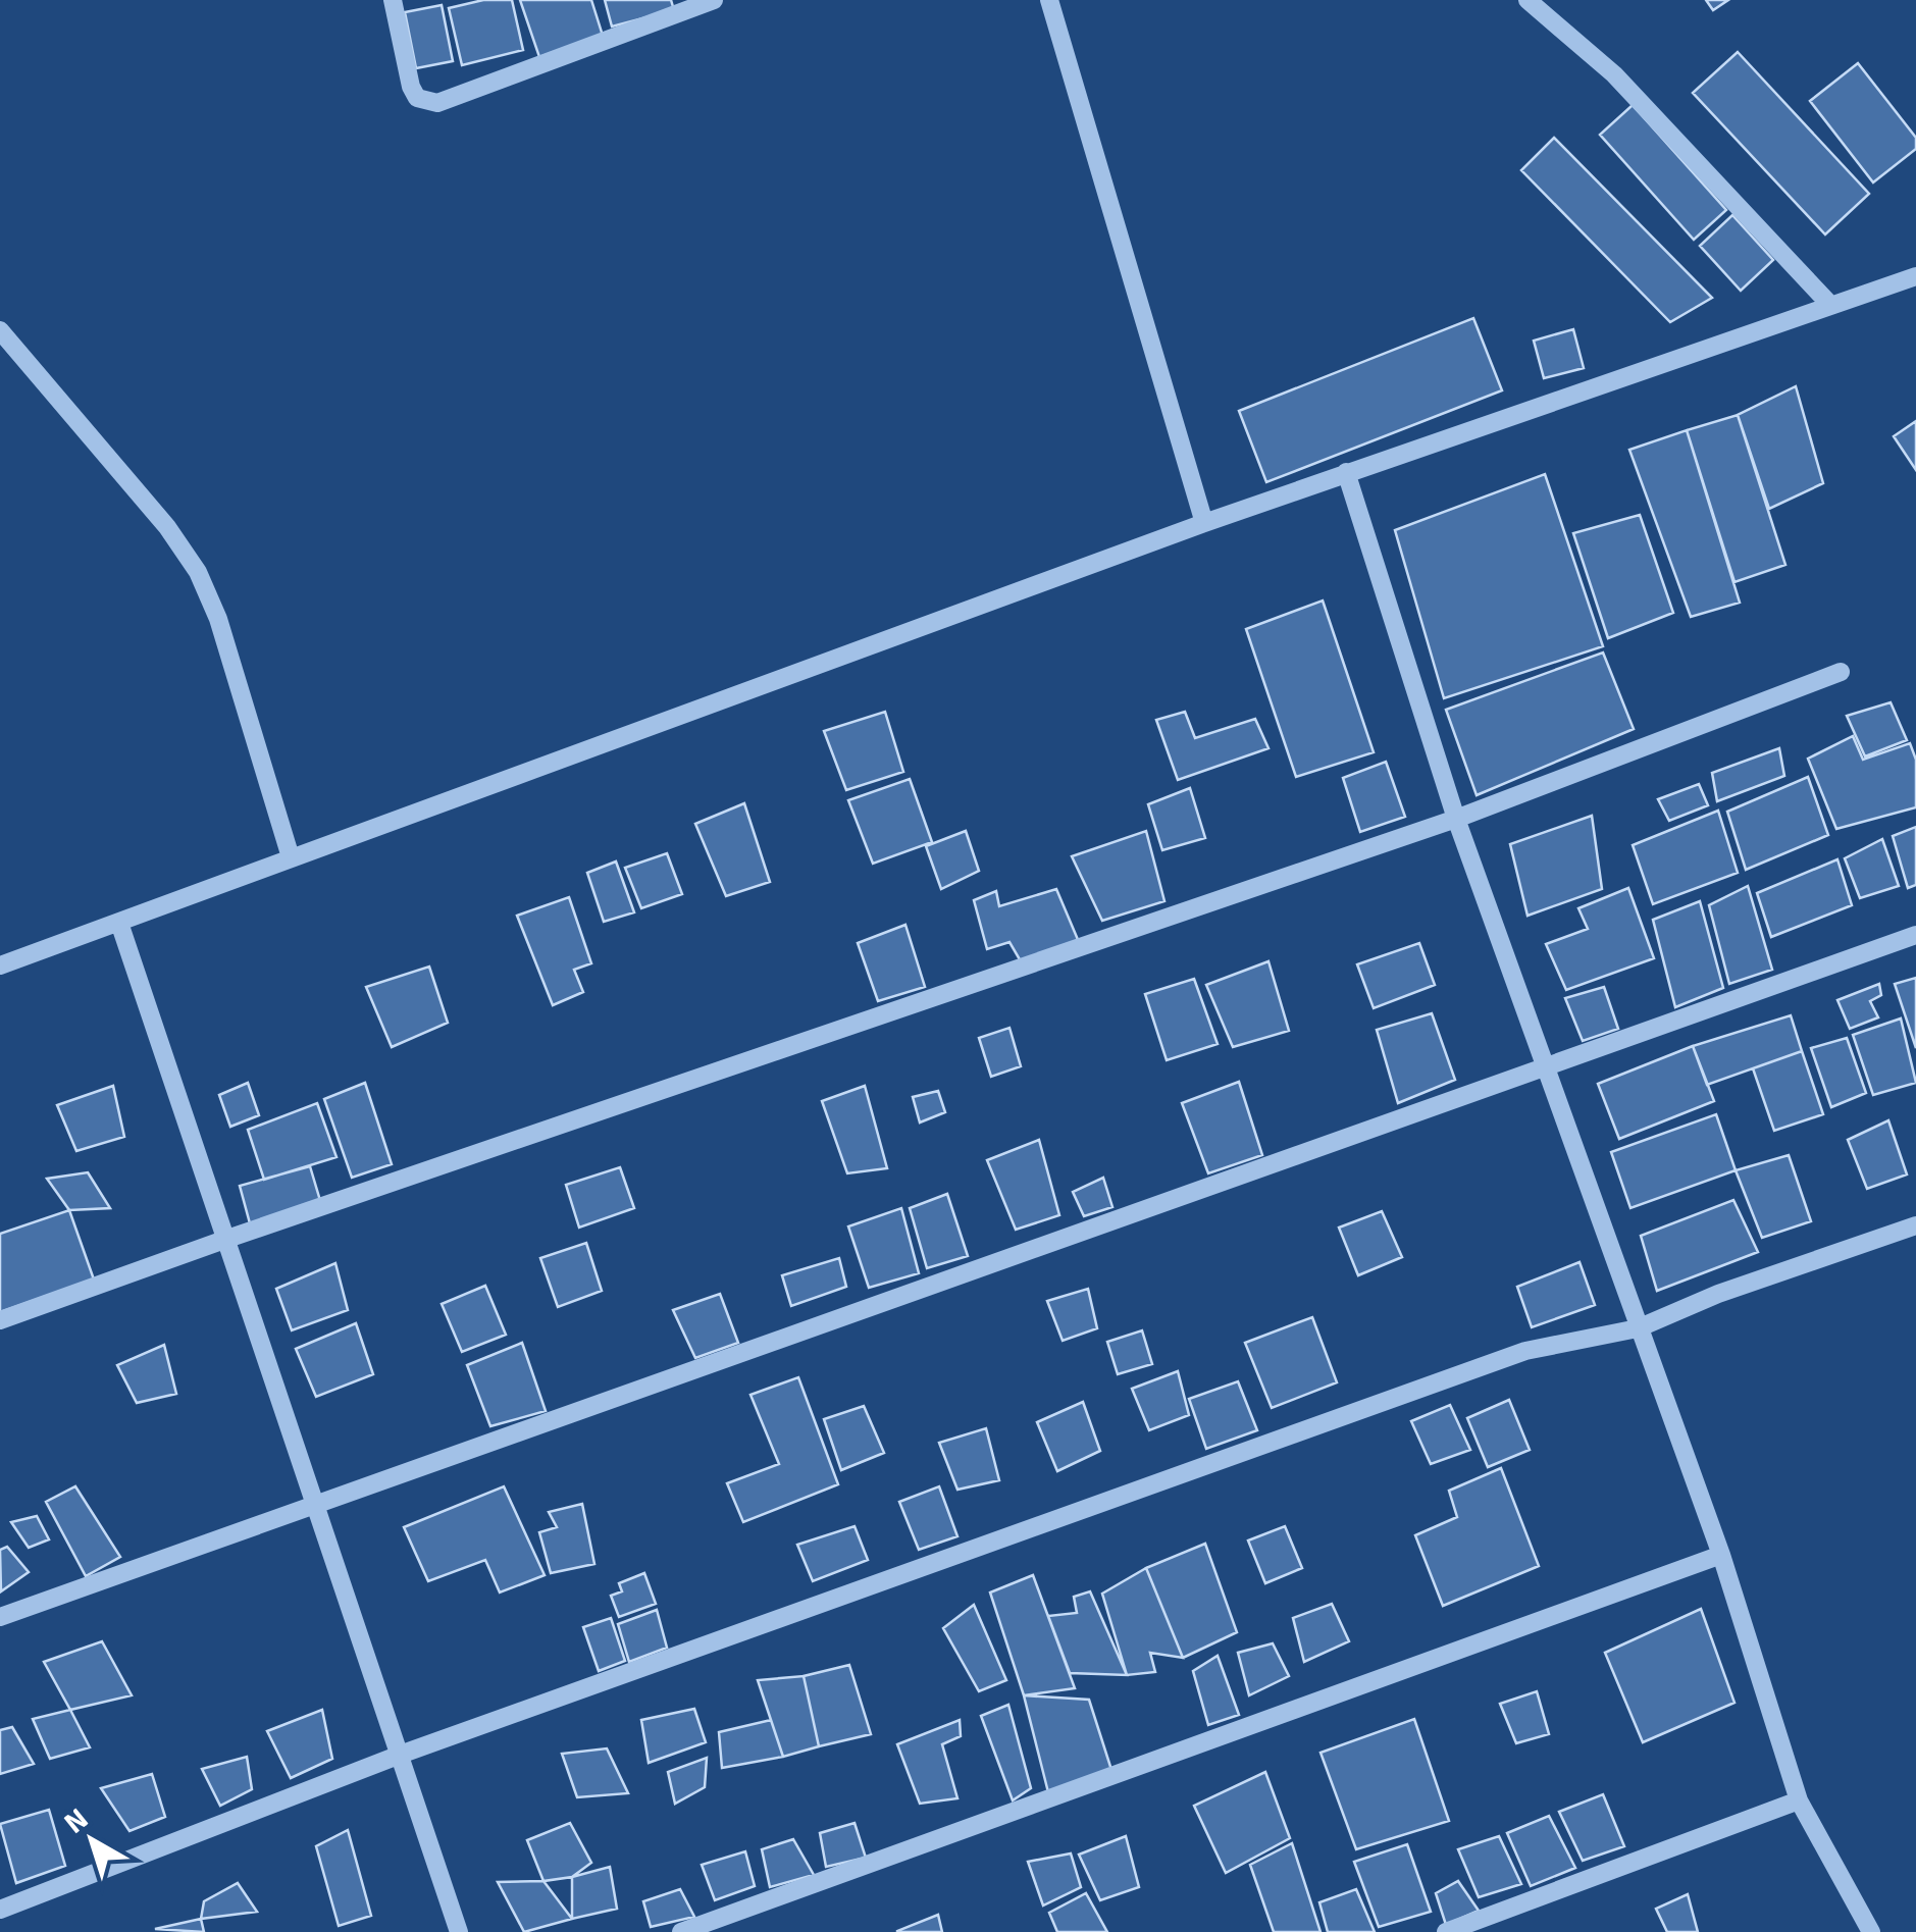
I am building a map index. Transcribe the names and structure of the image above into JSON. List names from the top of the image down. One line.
{"north":"top left"}
